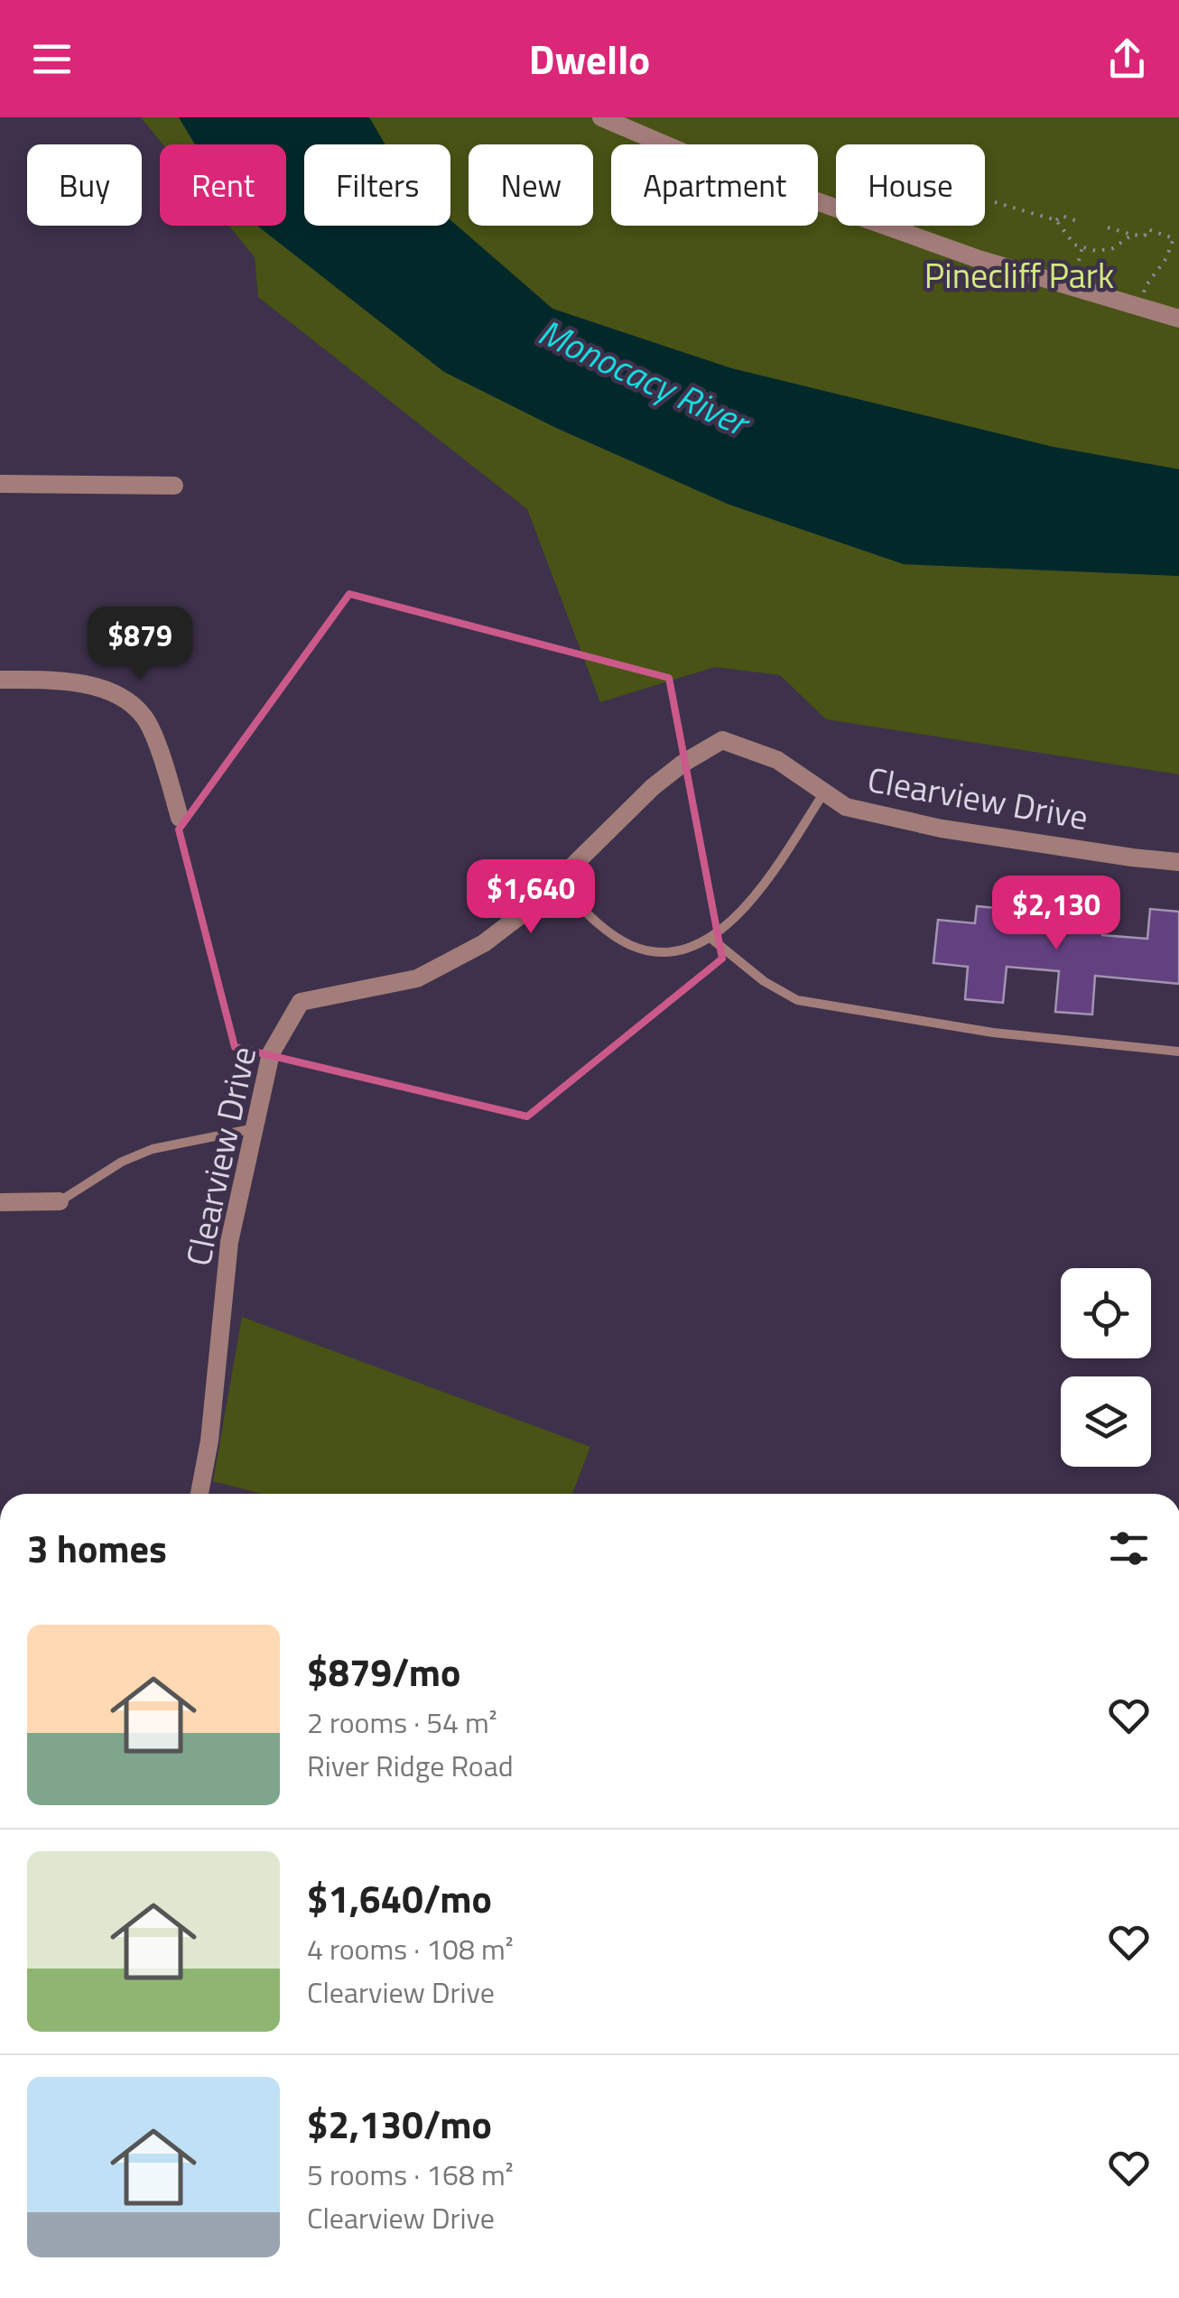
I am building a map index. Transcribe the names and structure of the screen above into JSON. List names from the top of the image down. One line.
{"streets":{"street":["Clearview Drive"]},"water":["Monocacy River"],"parks":["Pinecliff Park"],"page":{"header":"Dwello","chip":["Buy","Rent","Filters","New","Apartment","House"],"price":["$879","$1,640","$2,130"],"heading":"3 homes","list":[{"name":"$879/mo","note":"2 rooms · 54 m² · River Ridge Road"},{"name":"$1,640/mo","note":"4 rooms · 108 m² · Clearview Drive"},{"name":"$2,130/mo","note":"5 rooms · 168 m² · Clearview Drive"}]}}
